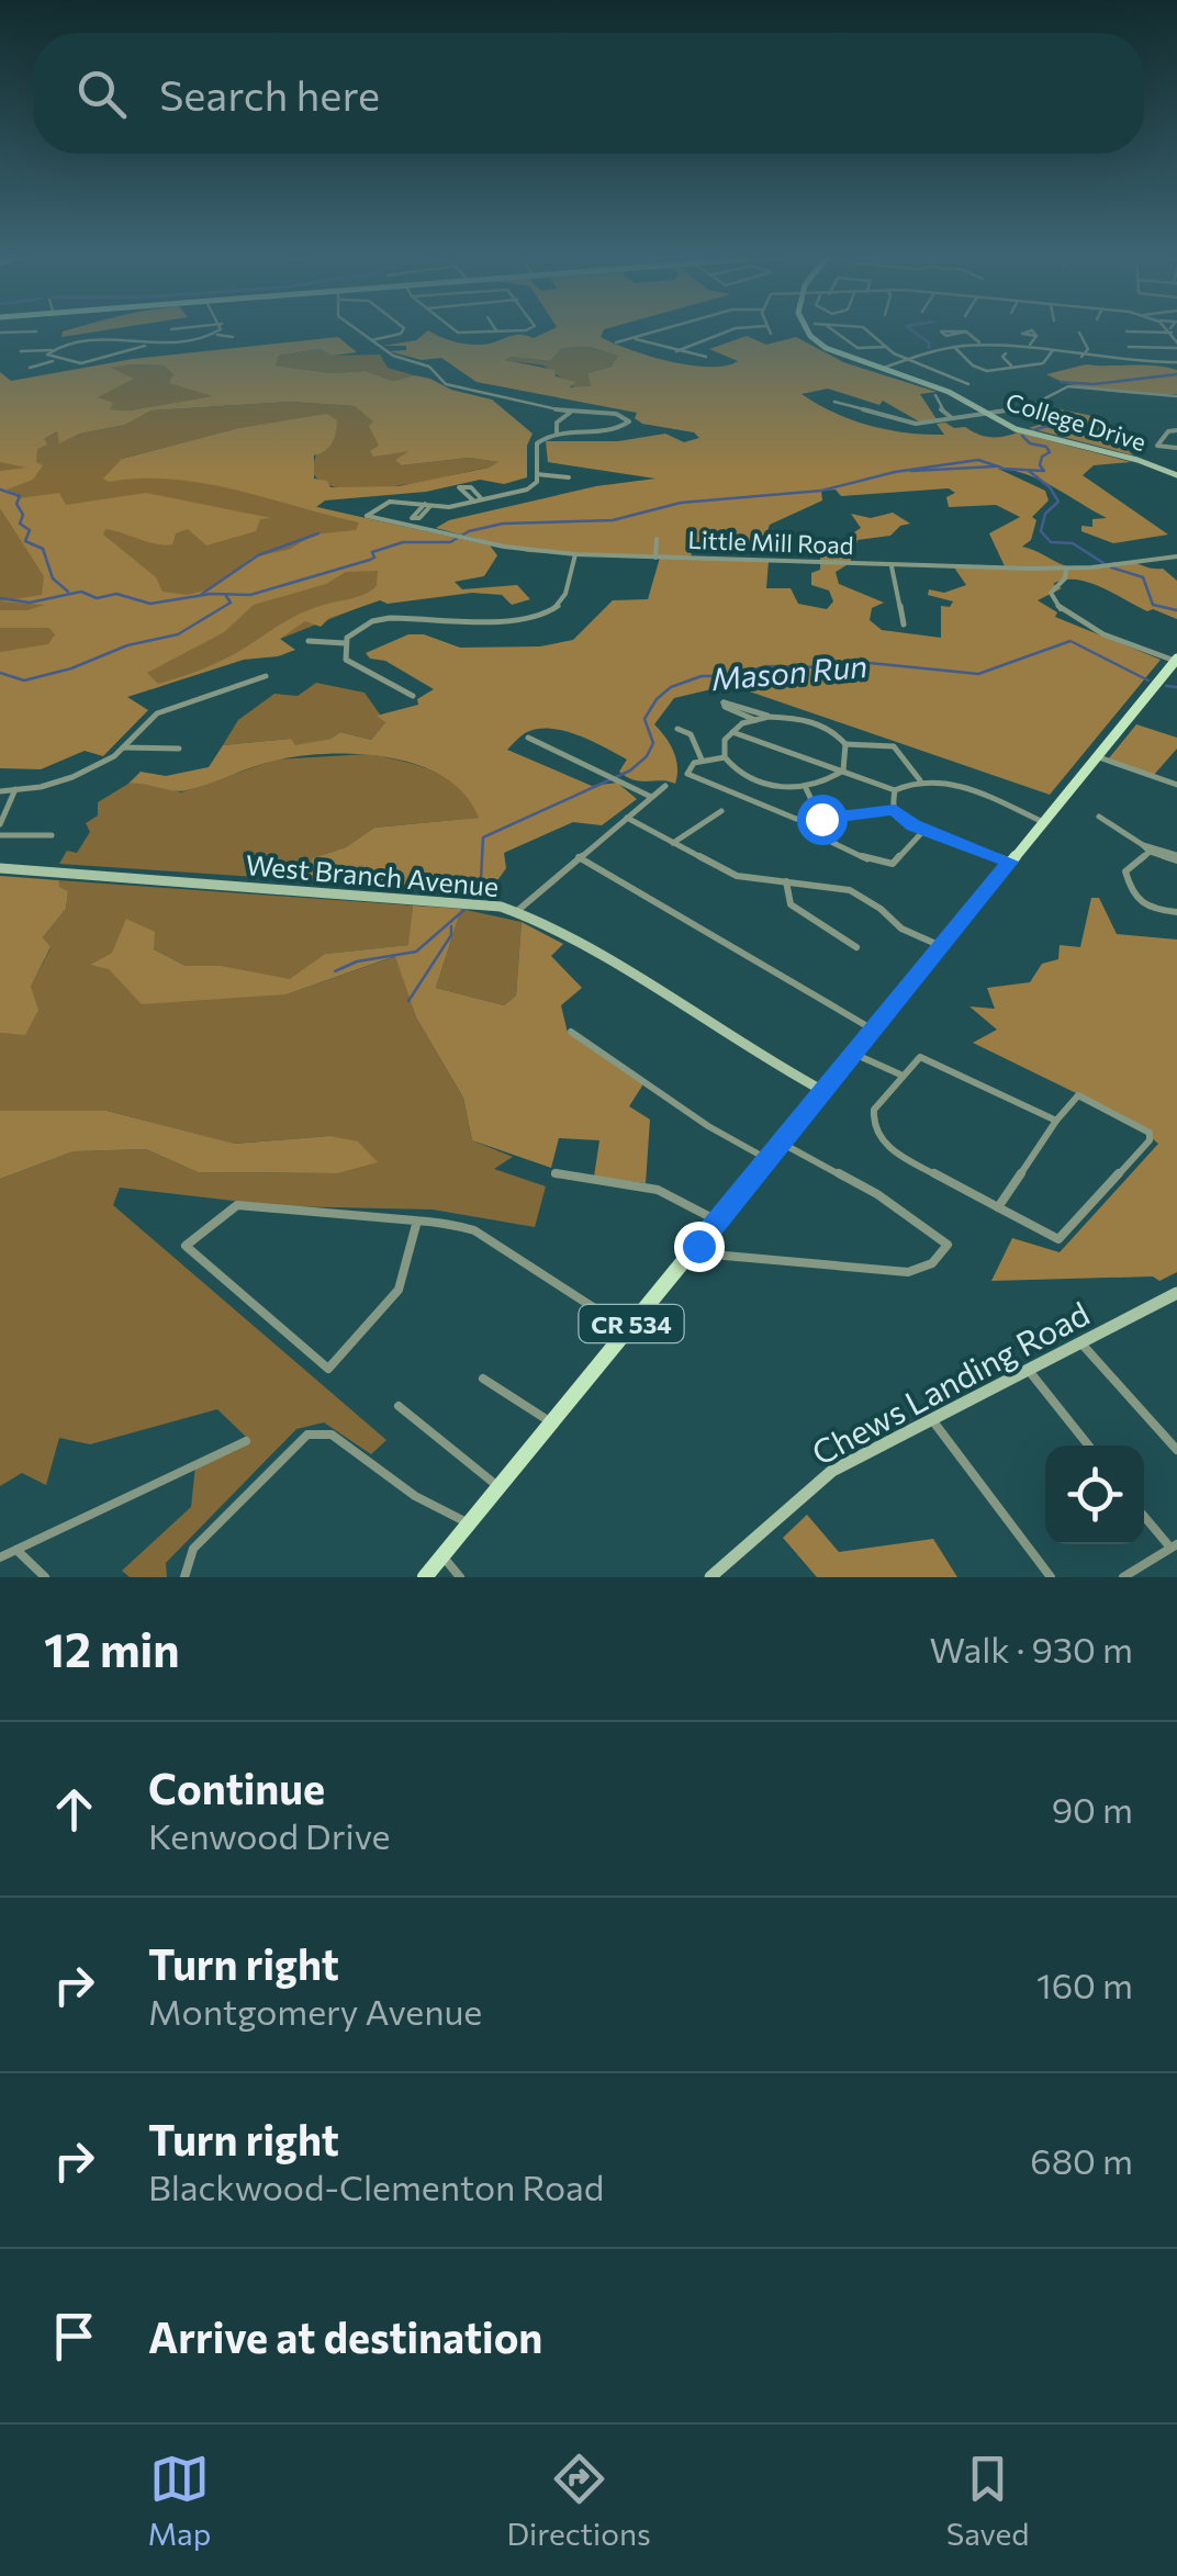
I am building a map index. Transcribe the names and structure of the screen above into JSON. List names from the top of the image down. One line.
{"streets":{"main road":["College Drive","West Branch Avenue","CR 534","Chews Landing Road"],"street":["Little Mill Road"]},"crossings":[["West Branch Avenue","CR 534"]],"water":["Mason Run"],"page":{"search":"Search here","heading":["12 min","Walk · 930 m"],"list":[["Continue","Kenwood Drive","90 m"],["Turn right","Montgomery Avenue","160 m"],["Turn right","Blackwood-Clementon Road","680 m"],"Arrive at destination"],"nav":["Map","Directions","Saved"]}}
